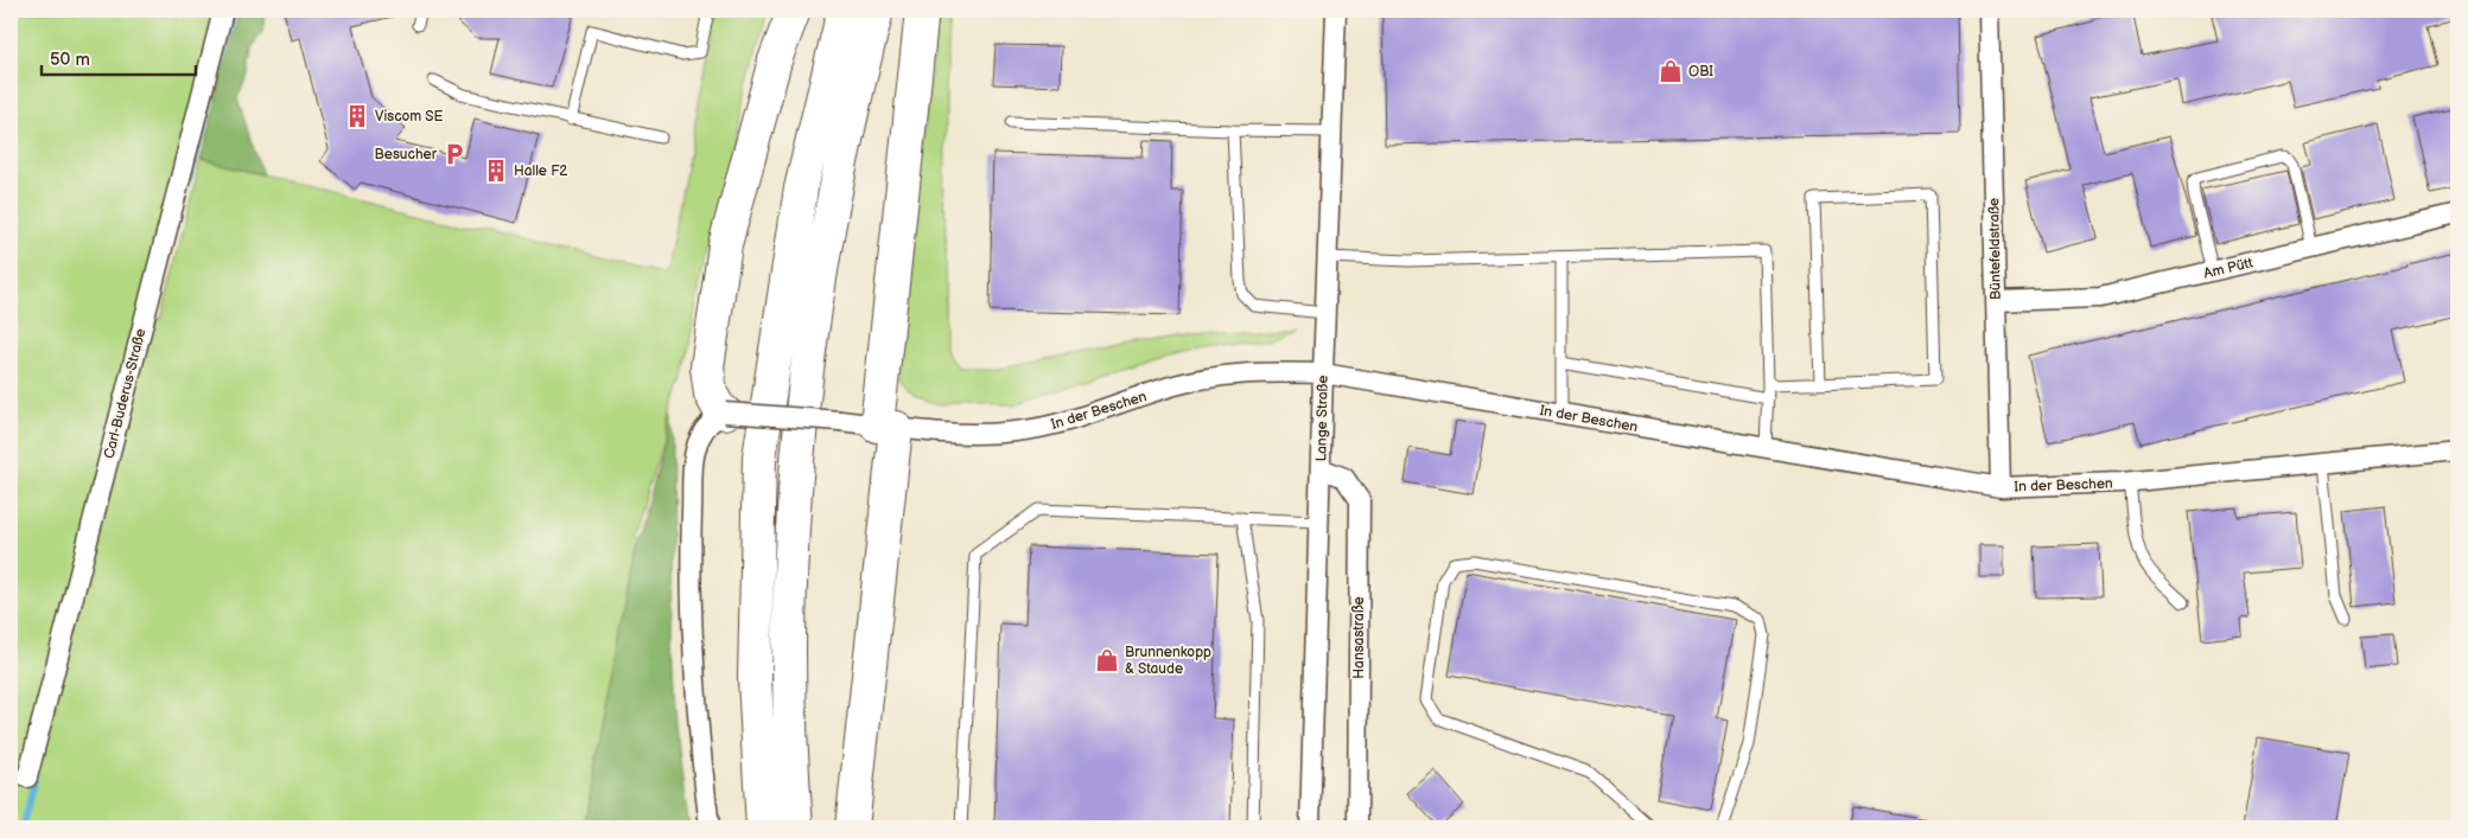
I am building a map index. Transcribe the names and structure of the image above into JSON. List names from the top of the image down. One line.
{"streets":{"street":["Büntefeldstraße","Am Pütt","Carl-Buderus-Straße","In der Beschen","Lange Straße","Hansastraße"]},"crossings":[["Büntefeldstraße","Am Pütt"],["Büntefeldstraße","In der Beschen"],["In der Beschen","Lange Straße"],["Lange Straße","Hansastraße"]],"places":{"shop":["OBI","Brunnenkopp & Staude"],"building":["Viscom SE","Halle F2"],"parking":["Besucher"]},"scale_bar":"50 m"}
